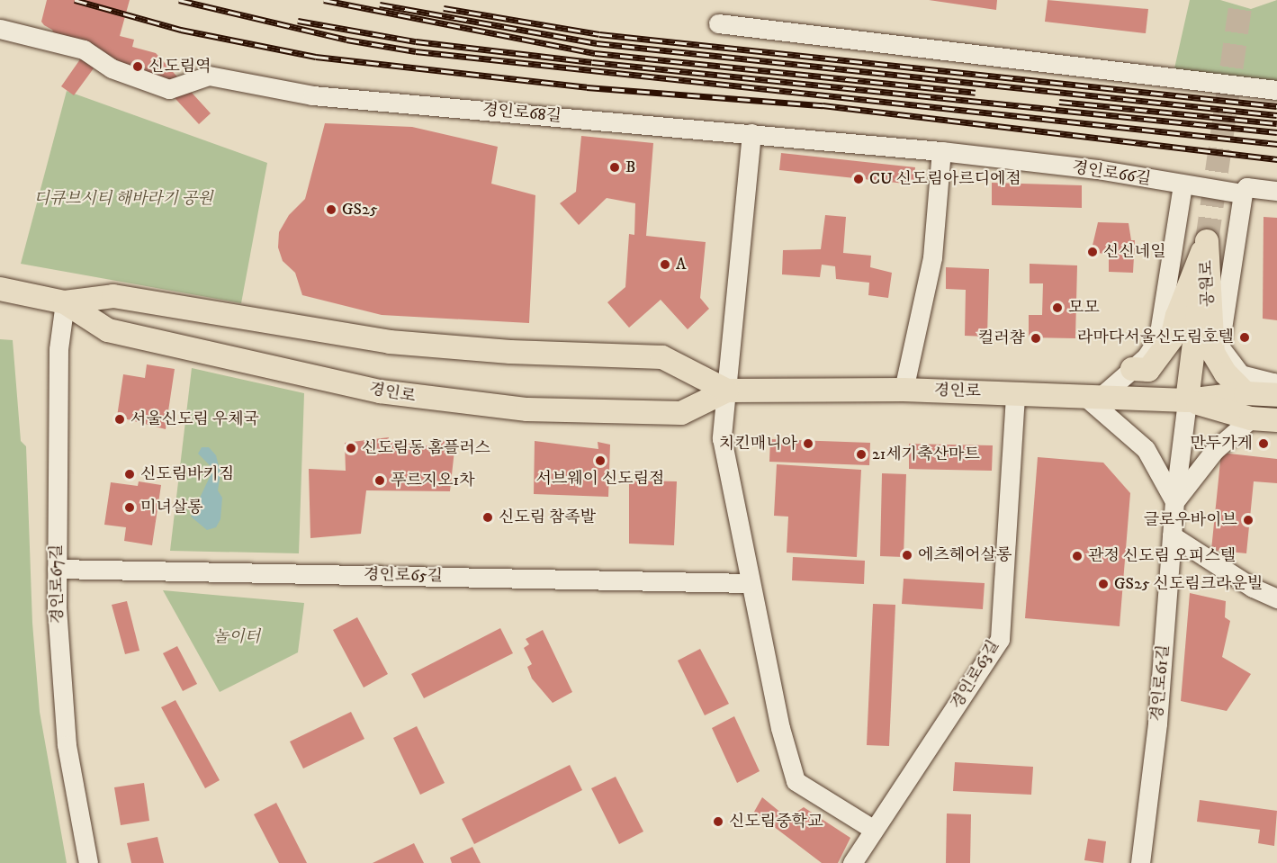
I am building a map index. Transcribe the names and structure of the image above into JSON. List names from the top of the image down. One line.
{"streets":{"main road":["공원로","경인로"],"street":["경인로68길","경인로66길","경인로65길","경인로67길","경인로63길","경인로61길"]},"crossings":[["경인로68길","경인로66길"],["공원로","경인로"],["경인로","경인로67길"],["경인로","경인로63길"],["경인로","경인로61길"],["경인로65길","경인로67길"]],"parks":["디큐브시티 해바라기 공원","놀이터"],"places":["신도림역","B","CU 신도림아르디에점","GS25","신신네일","A","모모","라마다서울신도림호텔","컬러챰","서울신도림 우체국","치킨매니아","만두가게","신도림동 홈플러스","21세기축산마트","서브웨이 신도림점","신도림바키짐","푸르지오1차","미녀살롱","신도림 참족발","글로우바이브","에츠헤어살롱","관정 신도림 오피스텔","GS25 신도림크라운빌","신도림중학교"]}
